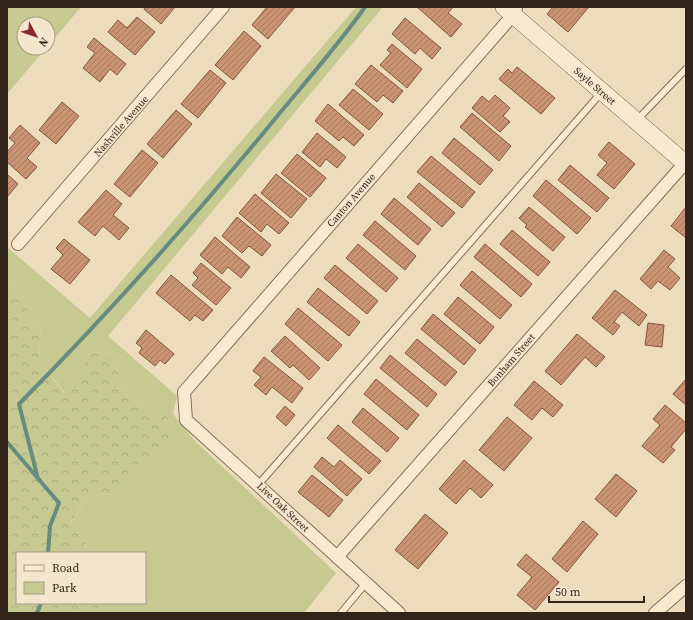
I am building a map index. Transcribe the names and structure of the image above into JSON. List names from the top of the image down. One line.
{"streets":{"street":["Sayle Street","Nashville Avenue","Canton Avenue","Bonham Street","Live Oak Street"]},"crossings":[["Sayle Street","Canton Avenue"],["Sayle Street","Bonham Street"],["Canton Avenue","Live Oak Street"],["Bonham Street","Live Oak Street"]],"legend":["Road","Park"],"scale_bar":"50 m","north":"bottom right"}
